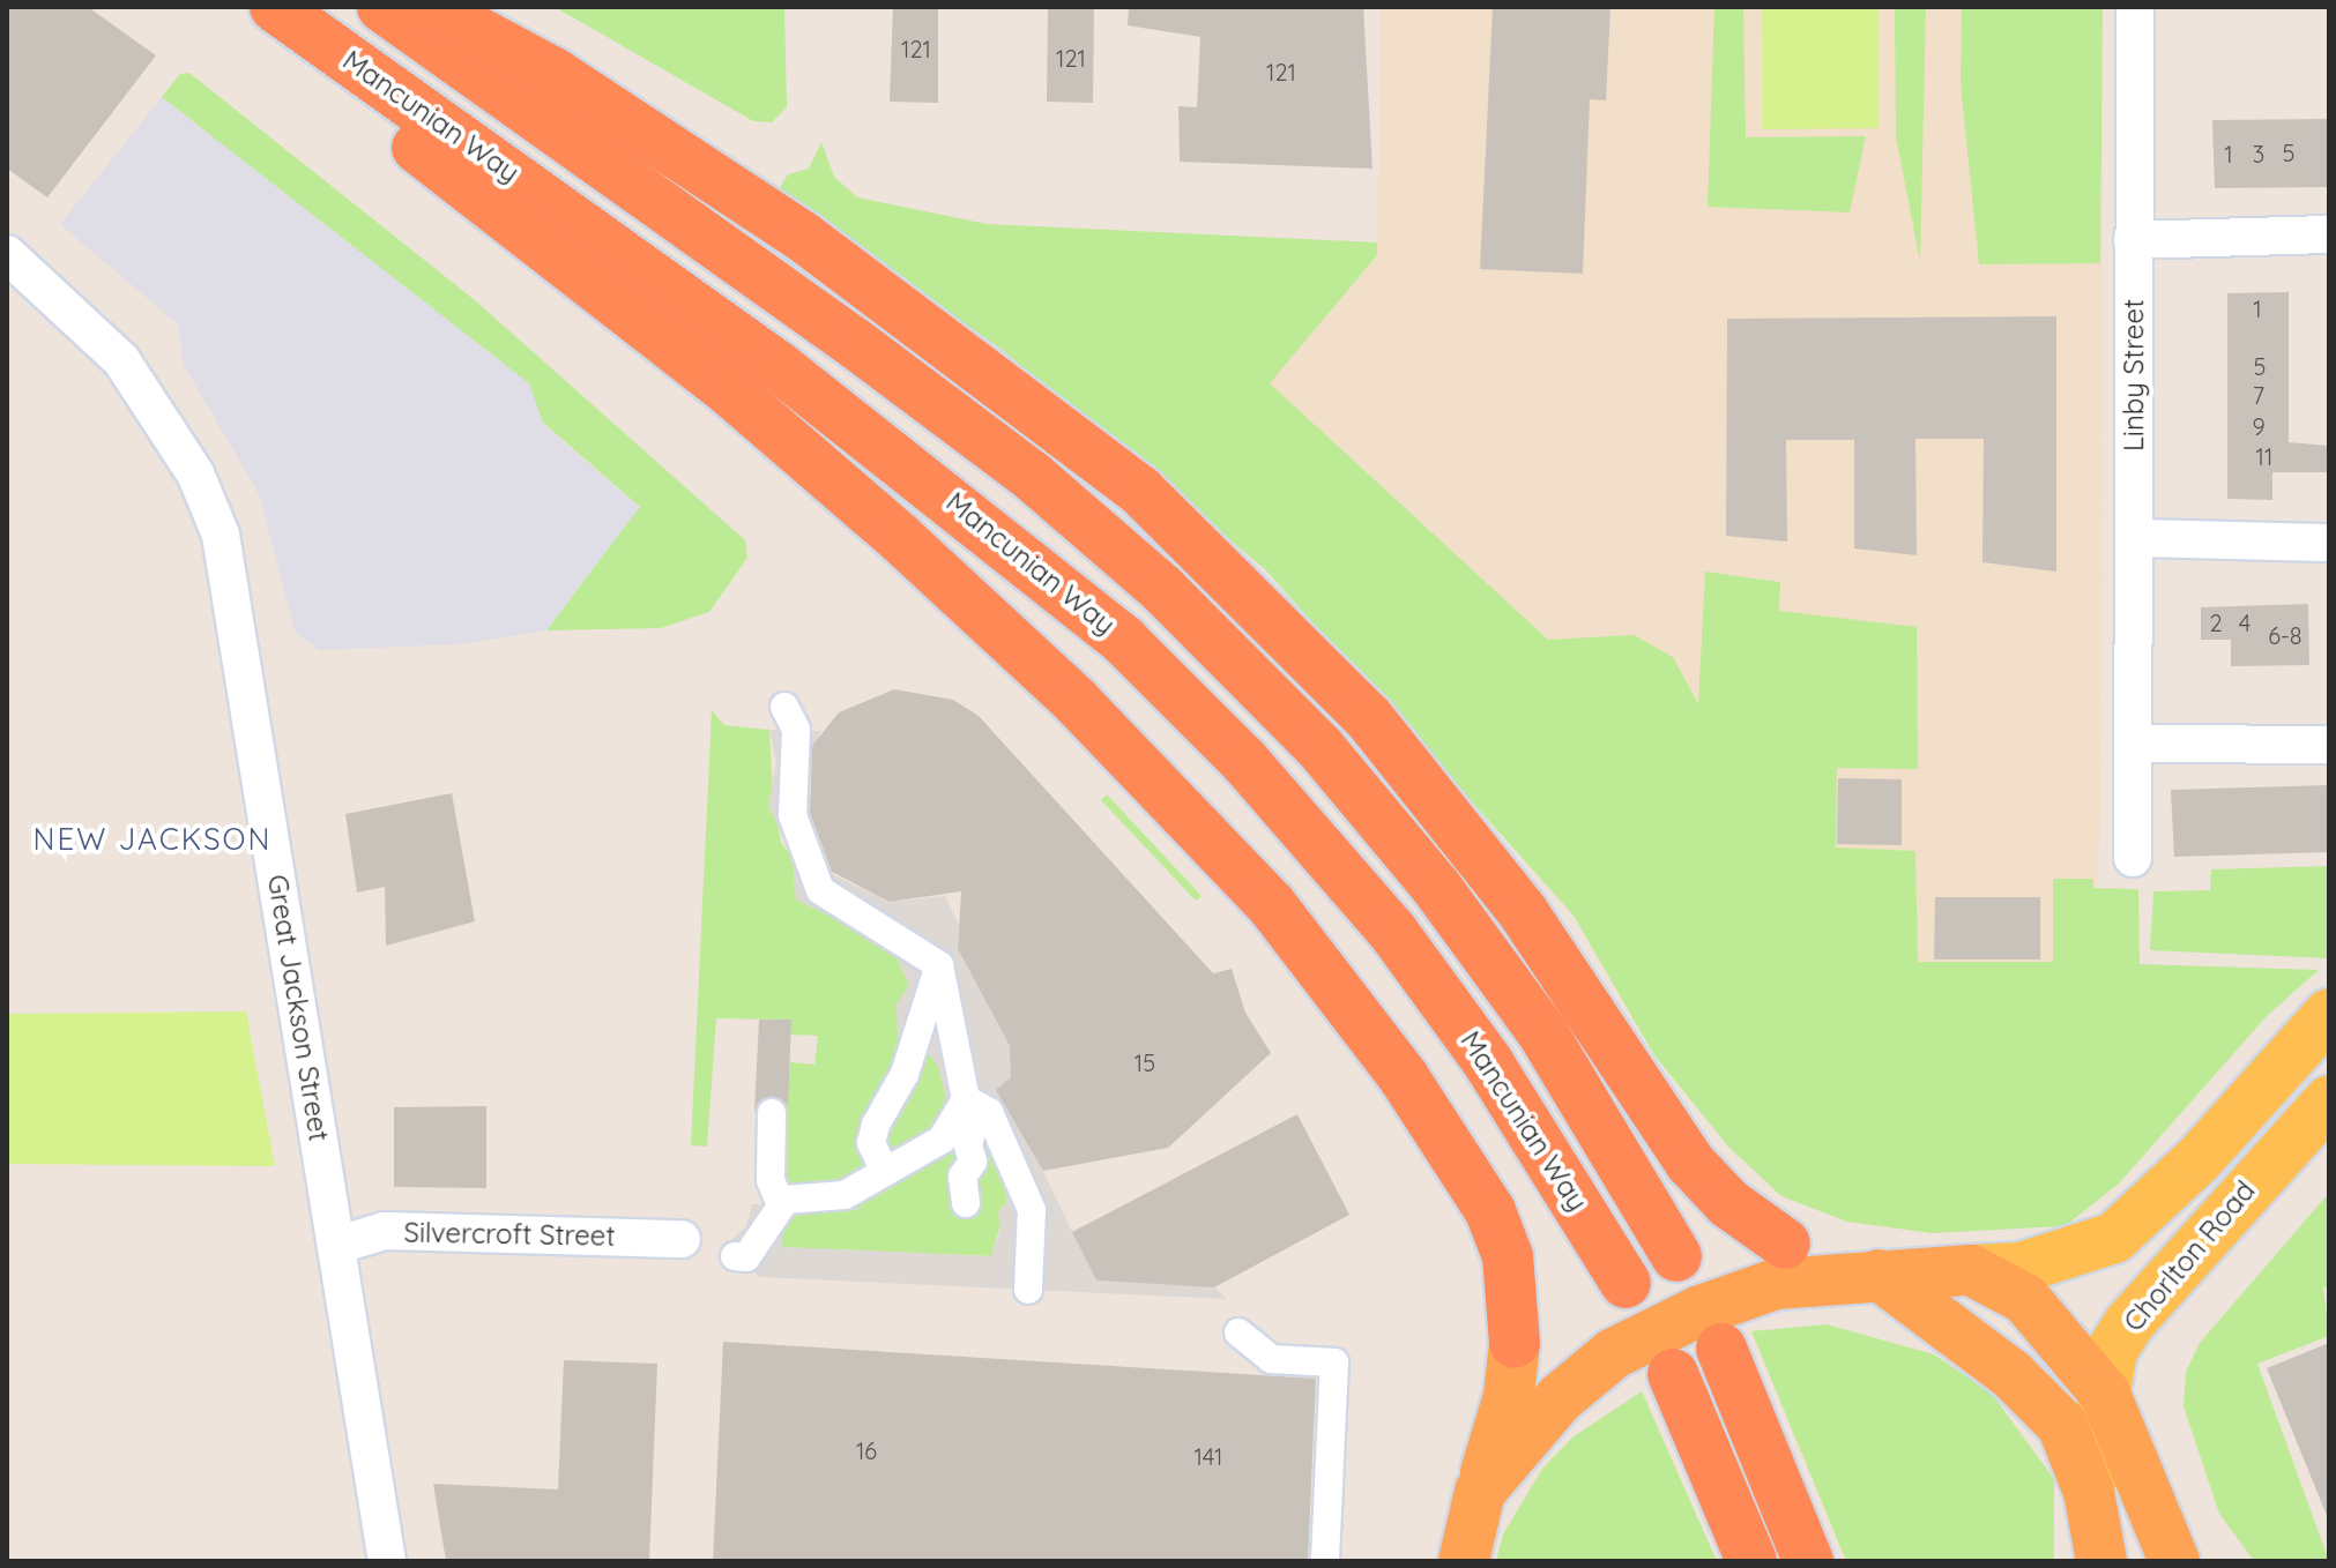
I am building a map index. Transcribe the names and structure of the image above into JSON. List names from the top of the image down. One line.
{"streets":{"highway":["Mancunian Way"],"main road":["Chorlton Road"],"street":["Linby Street","Great Jackson Street","Silvercroft Street"]},"crossings":[["Great Jackson Street","Silvercroft Street"]],"districts":["NEW JACKSON"],"house_numbers":["121","121","121","5","1","3","1","5","7","9","11","2","4","6-8","15","16","141"]}
